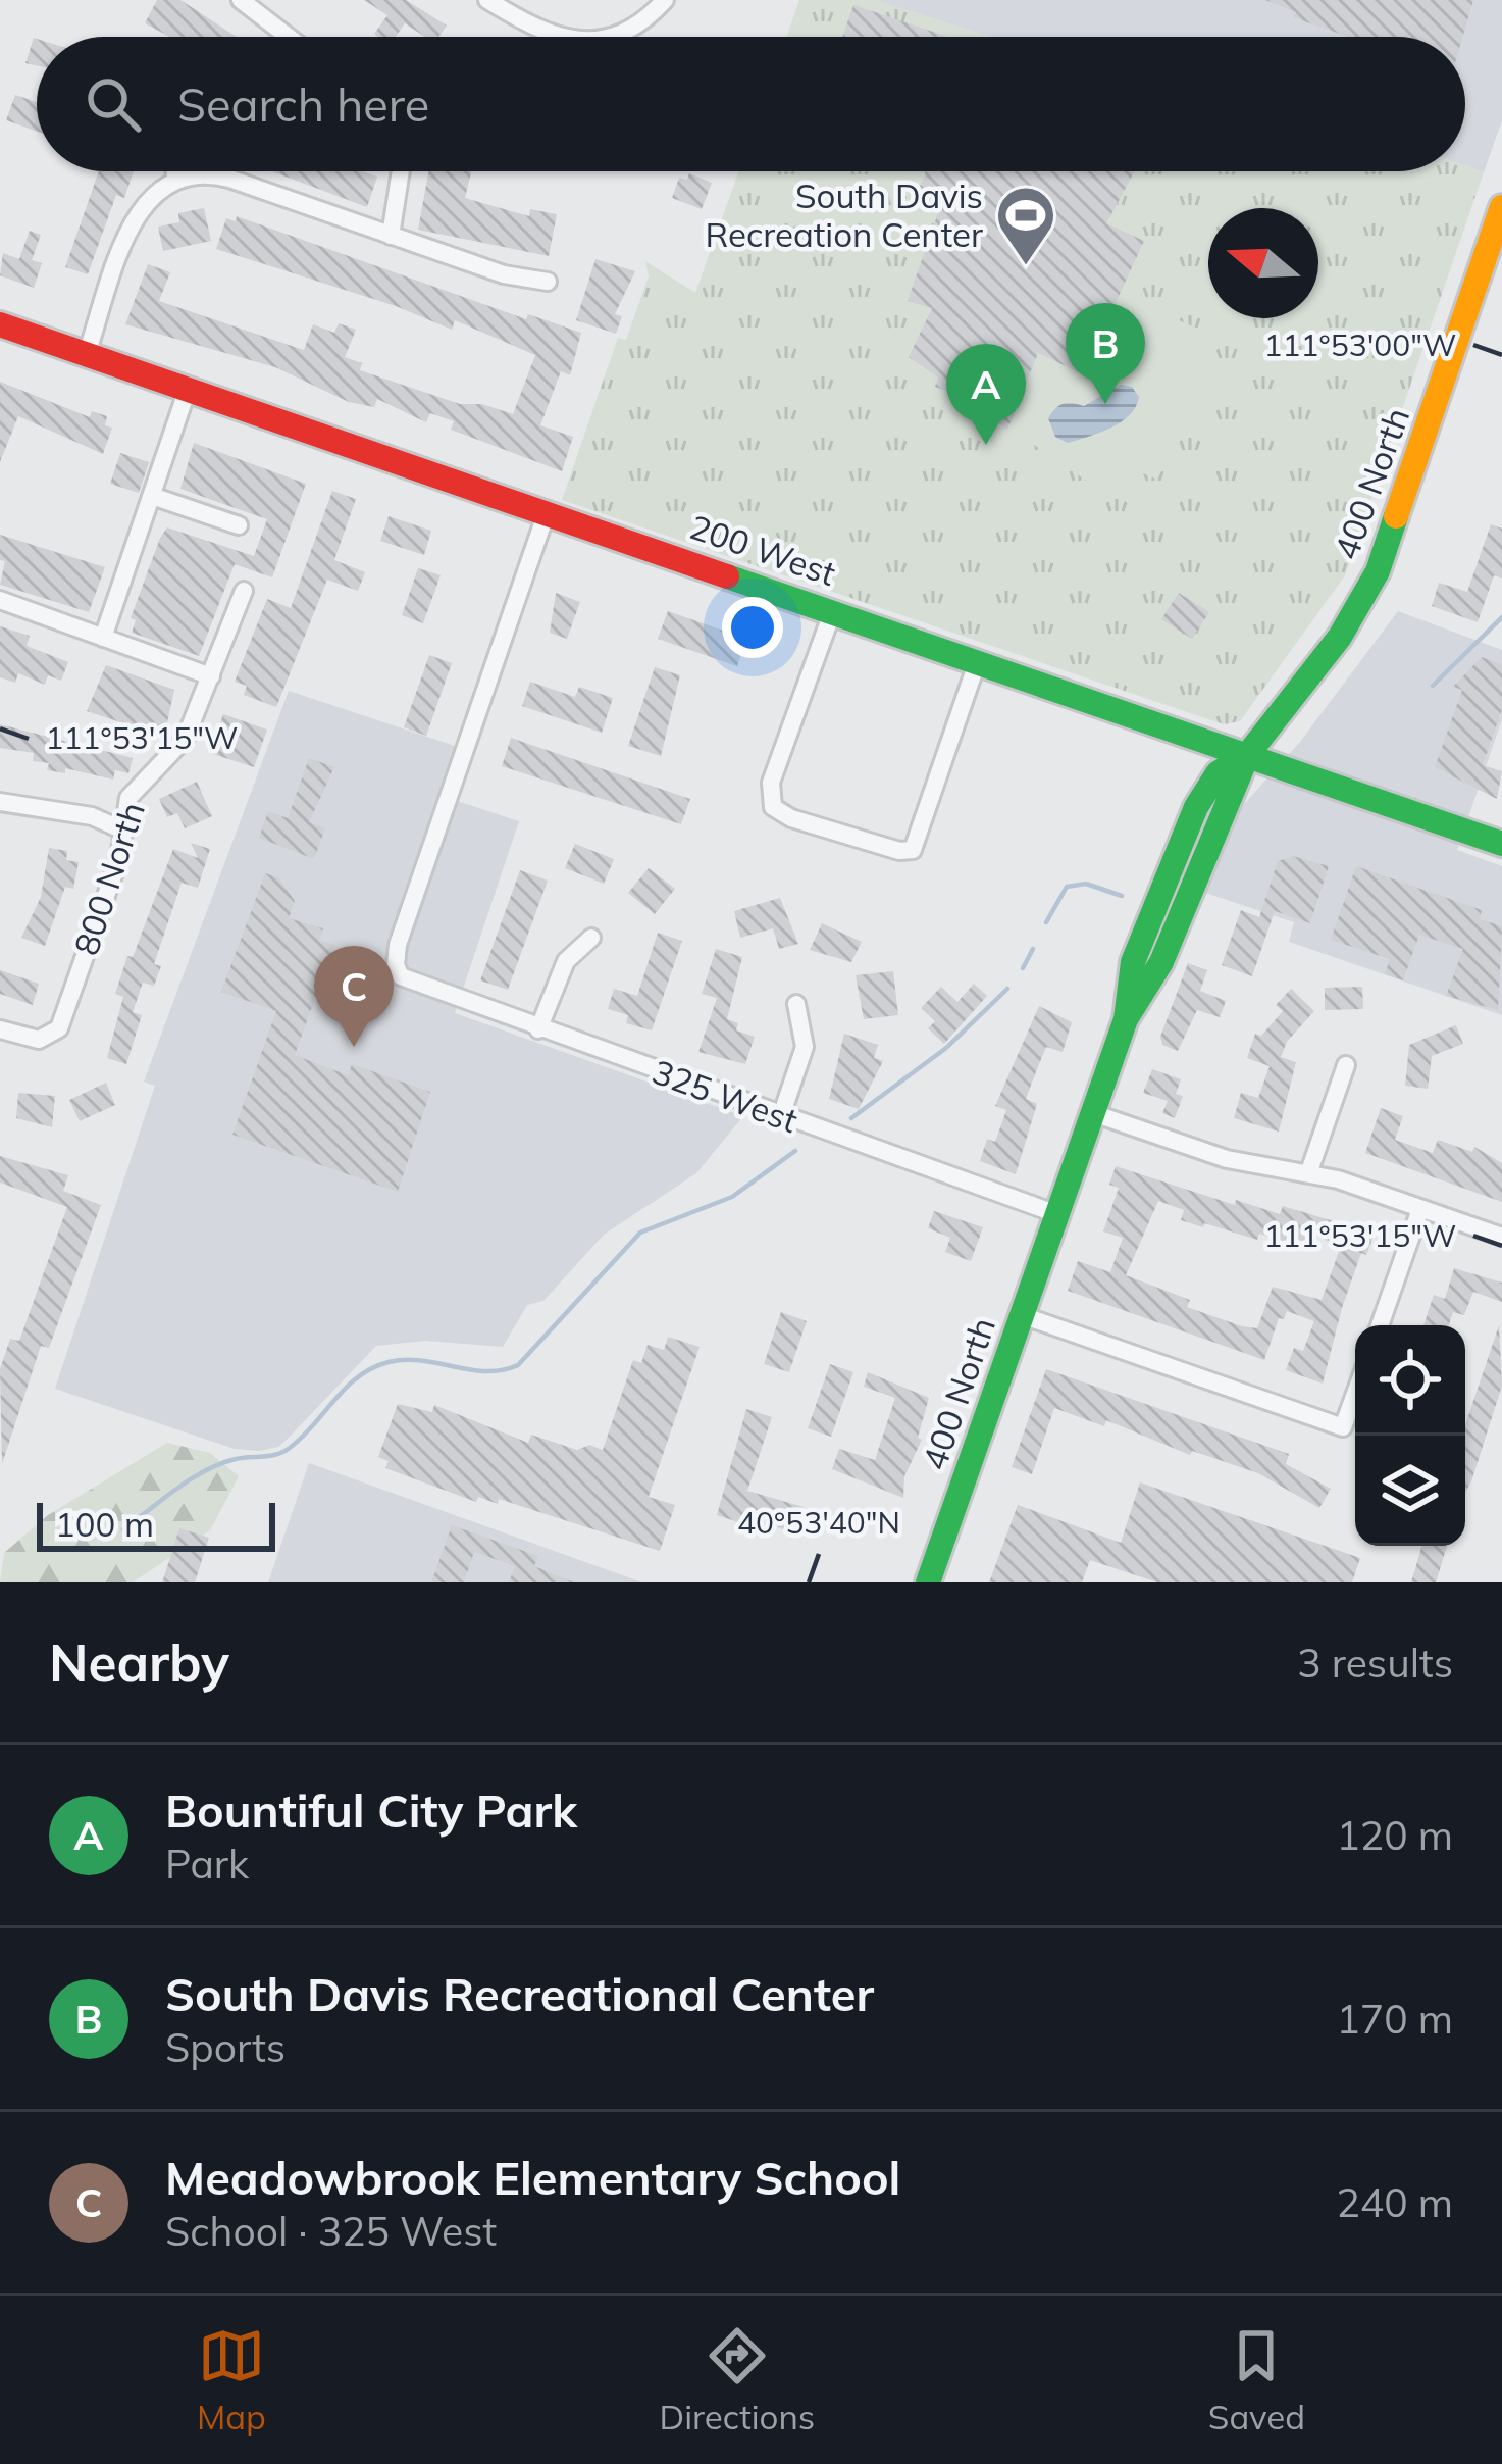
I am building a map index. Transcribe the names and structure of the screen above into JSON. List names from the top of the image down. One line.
{"streets":{"main road":["400 North","200 West"],"street":["800 North","325 West"]},"crossings":[["400 North","200 West"],["400 North","325 West"],["200 West","325 West"]],"places":{"sports":["South Davis Recreation Center"]},"scale_bar":"100 m","north":"left","page":{"search":"Search here","pins":["B","A","C"],"scale":"100 m","heading":["Nearby","3 results"],"list":[{"mark":"A","name":"Bountiful City Park","note":"Park","value":"120 m"},{"mark":"B","name":"South Davis Recreational Center","note":"Sports","value":"170 m"},{"mark":"C","name":"Meadowbrook Elementary School","note":"School · 325 West","value":"240 m"}],"nav":["Map","Directions","Saved"]},"coordinates":["111°53'00\"W","111°53'15\"W","40°53'40\"N"]}
